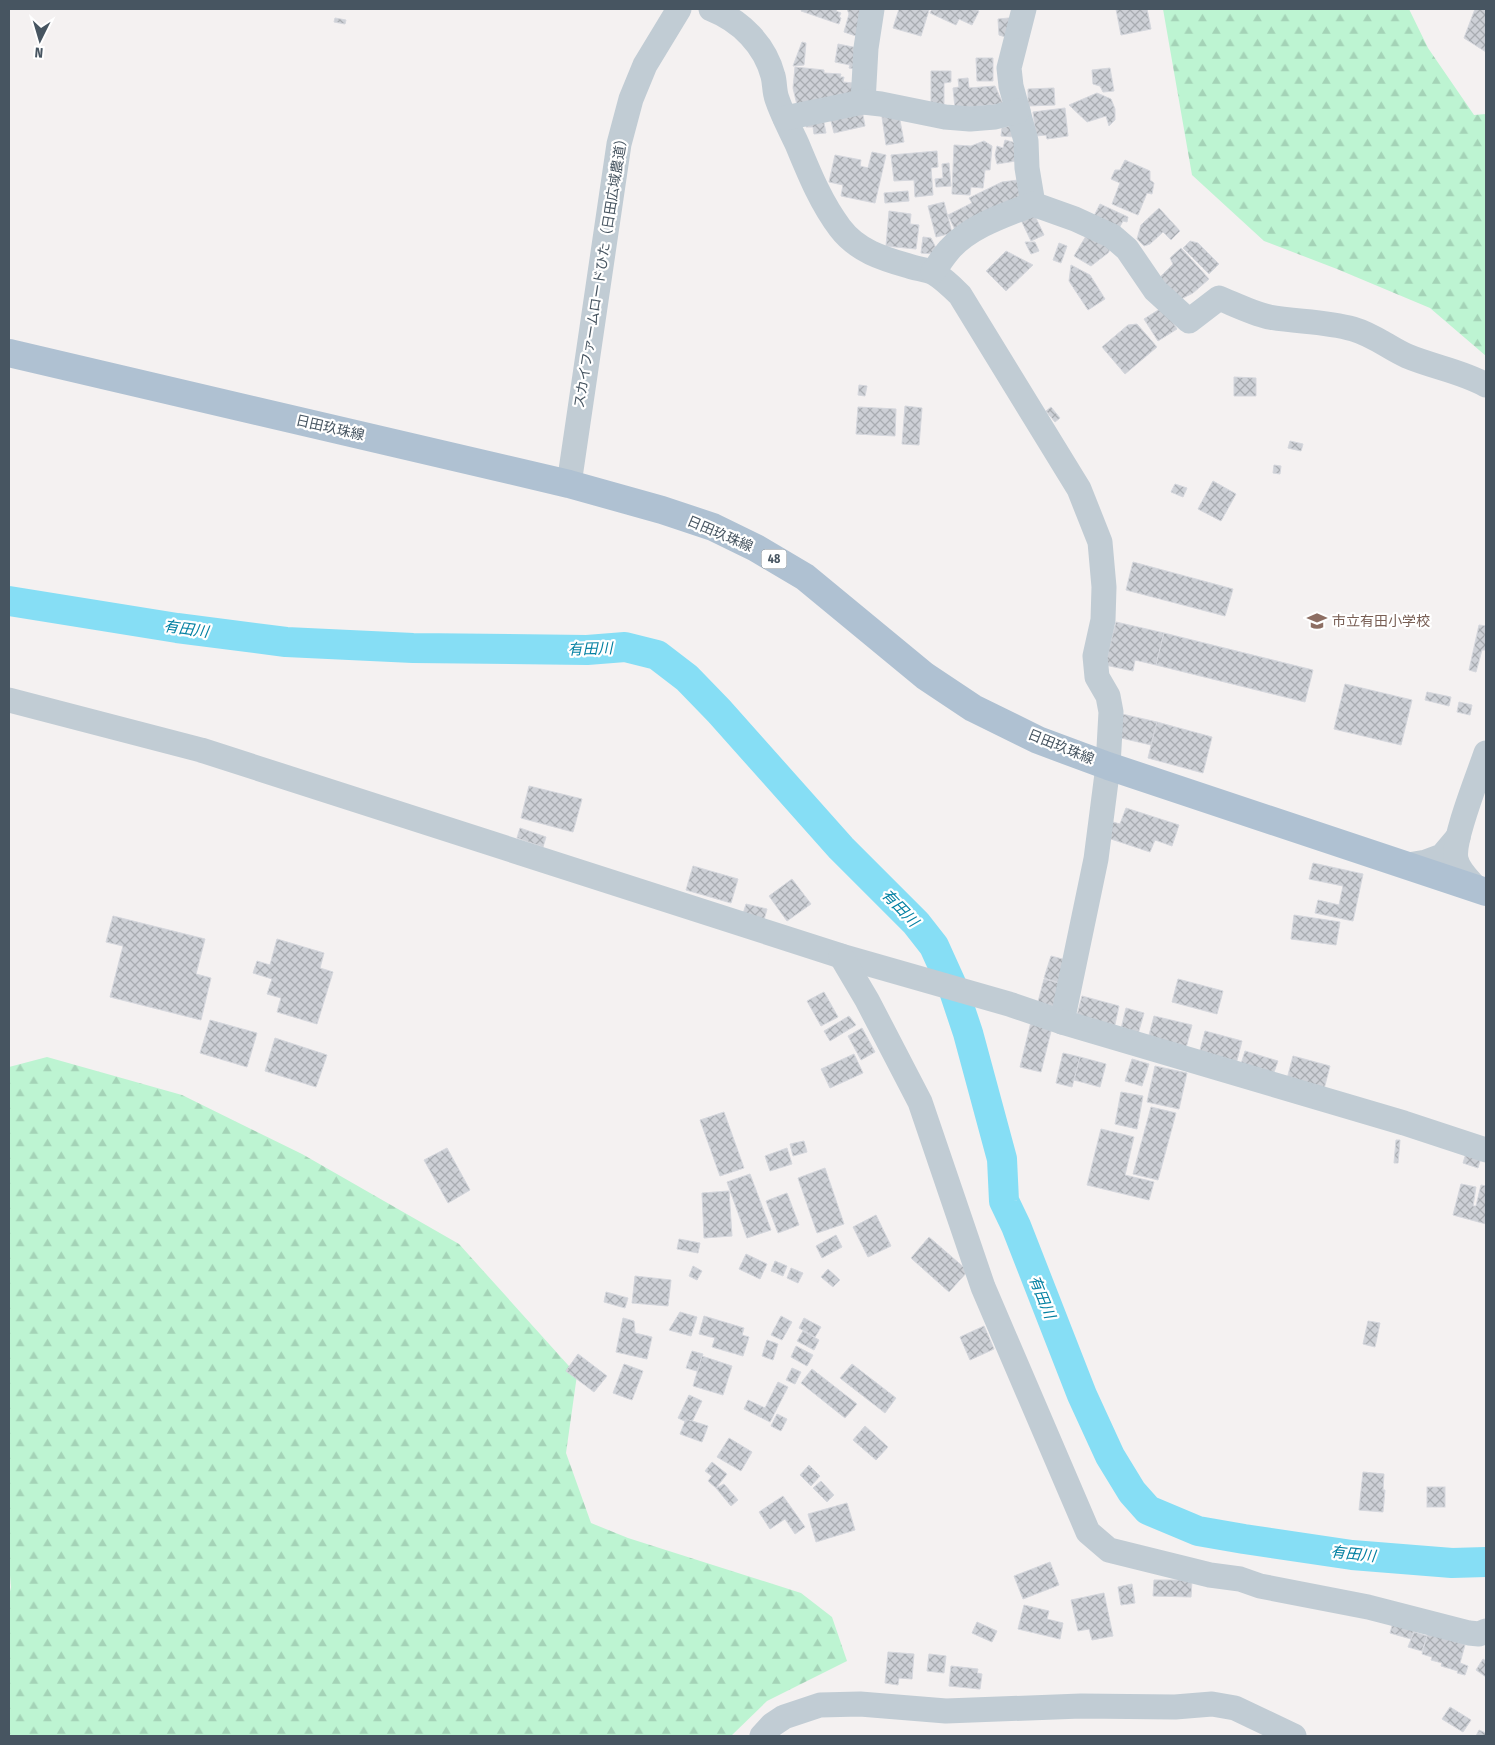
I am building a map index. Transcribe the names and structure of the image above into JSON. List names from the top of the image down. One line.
{"streets":{"main road":["日田玖珠線","48"],"street":["スカイファームロードひた（日田広域農道）"]},"crossings":[["スカイファームロードひた（日田広域農道）","日田玖珠線"]],"water":["有田川"],"places":{"school or university":["市立有田小学校"]},"north":"bottom"}
